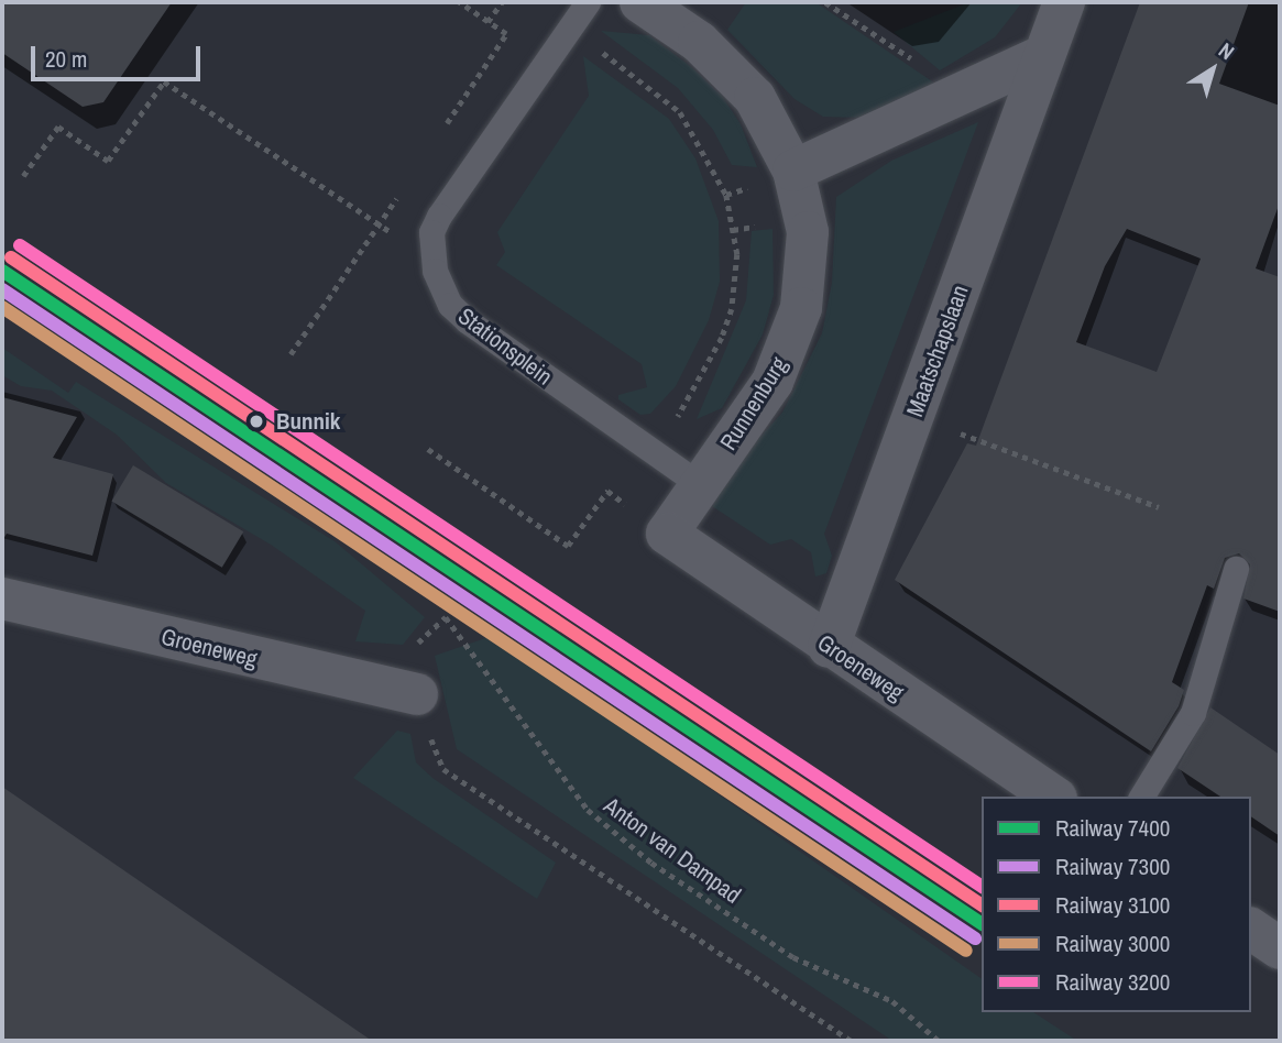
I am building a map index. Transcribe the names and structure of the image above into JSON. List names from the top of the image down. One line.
{"streets":{"street":["Maatschapslaan","Runnenburg","Groeneweg"],"lane":["Stationsplein"],"path":["Anton van Dampad"]},"crossings":[["Stationsplein","Runnenburg"],["Maatschapslaan","Groeneweg"],["Runnenburg","Groeneweg"]],"places":["Bunnik"],"lines":["rail line 3200","rail line 3100","rail line 7400","rail line 7300","rail line 3000"],"legend":["Railway 7400","Railway 7300","Railway 3100","Railway 3000","Railway 3200"],"scale_bar":"20 m","north":"top right"}
